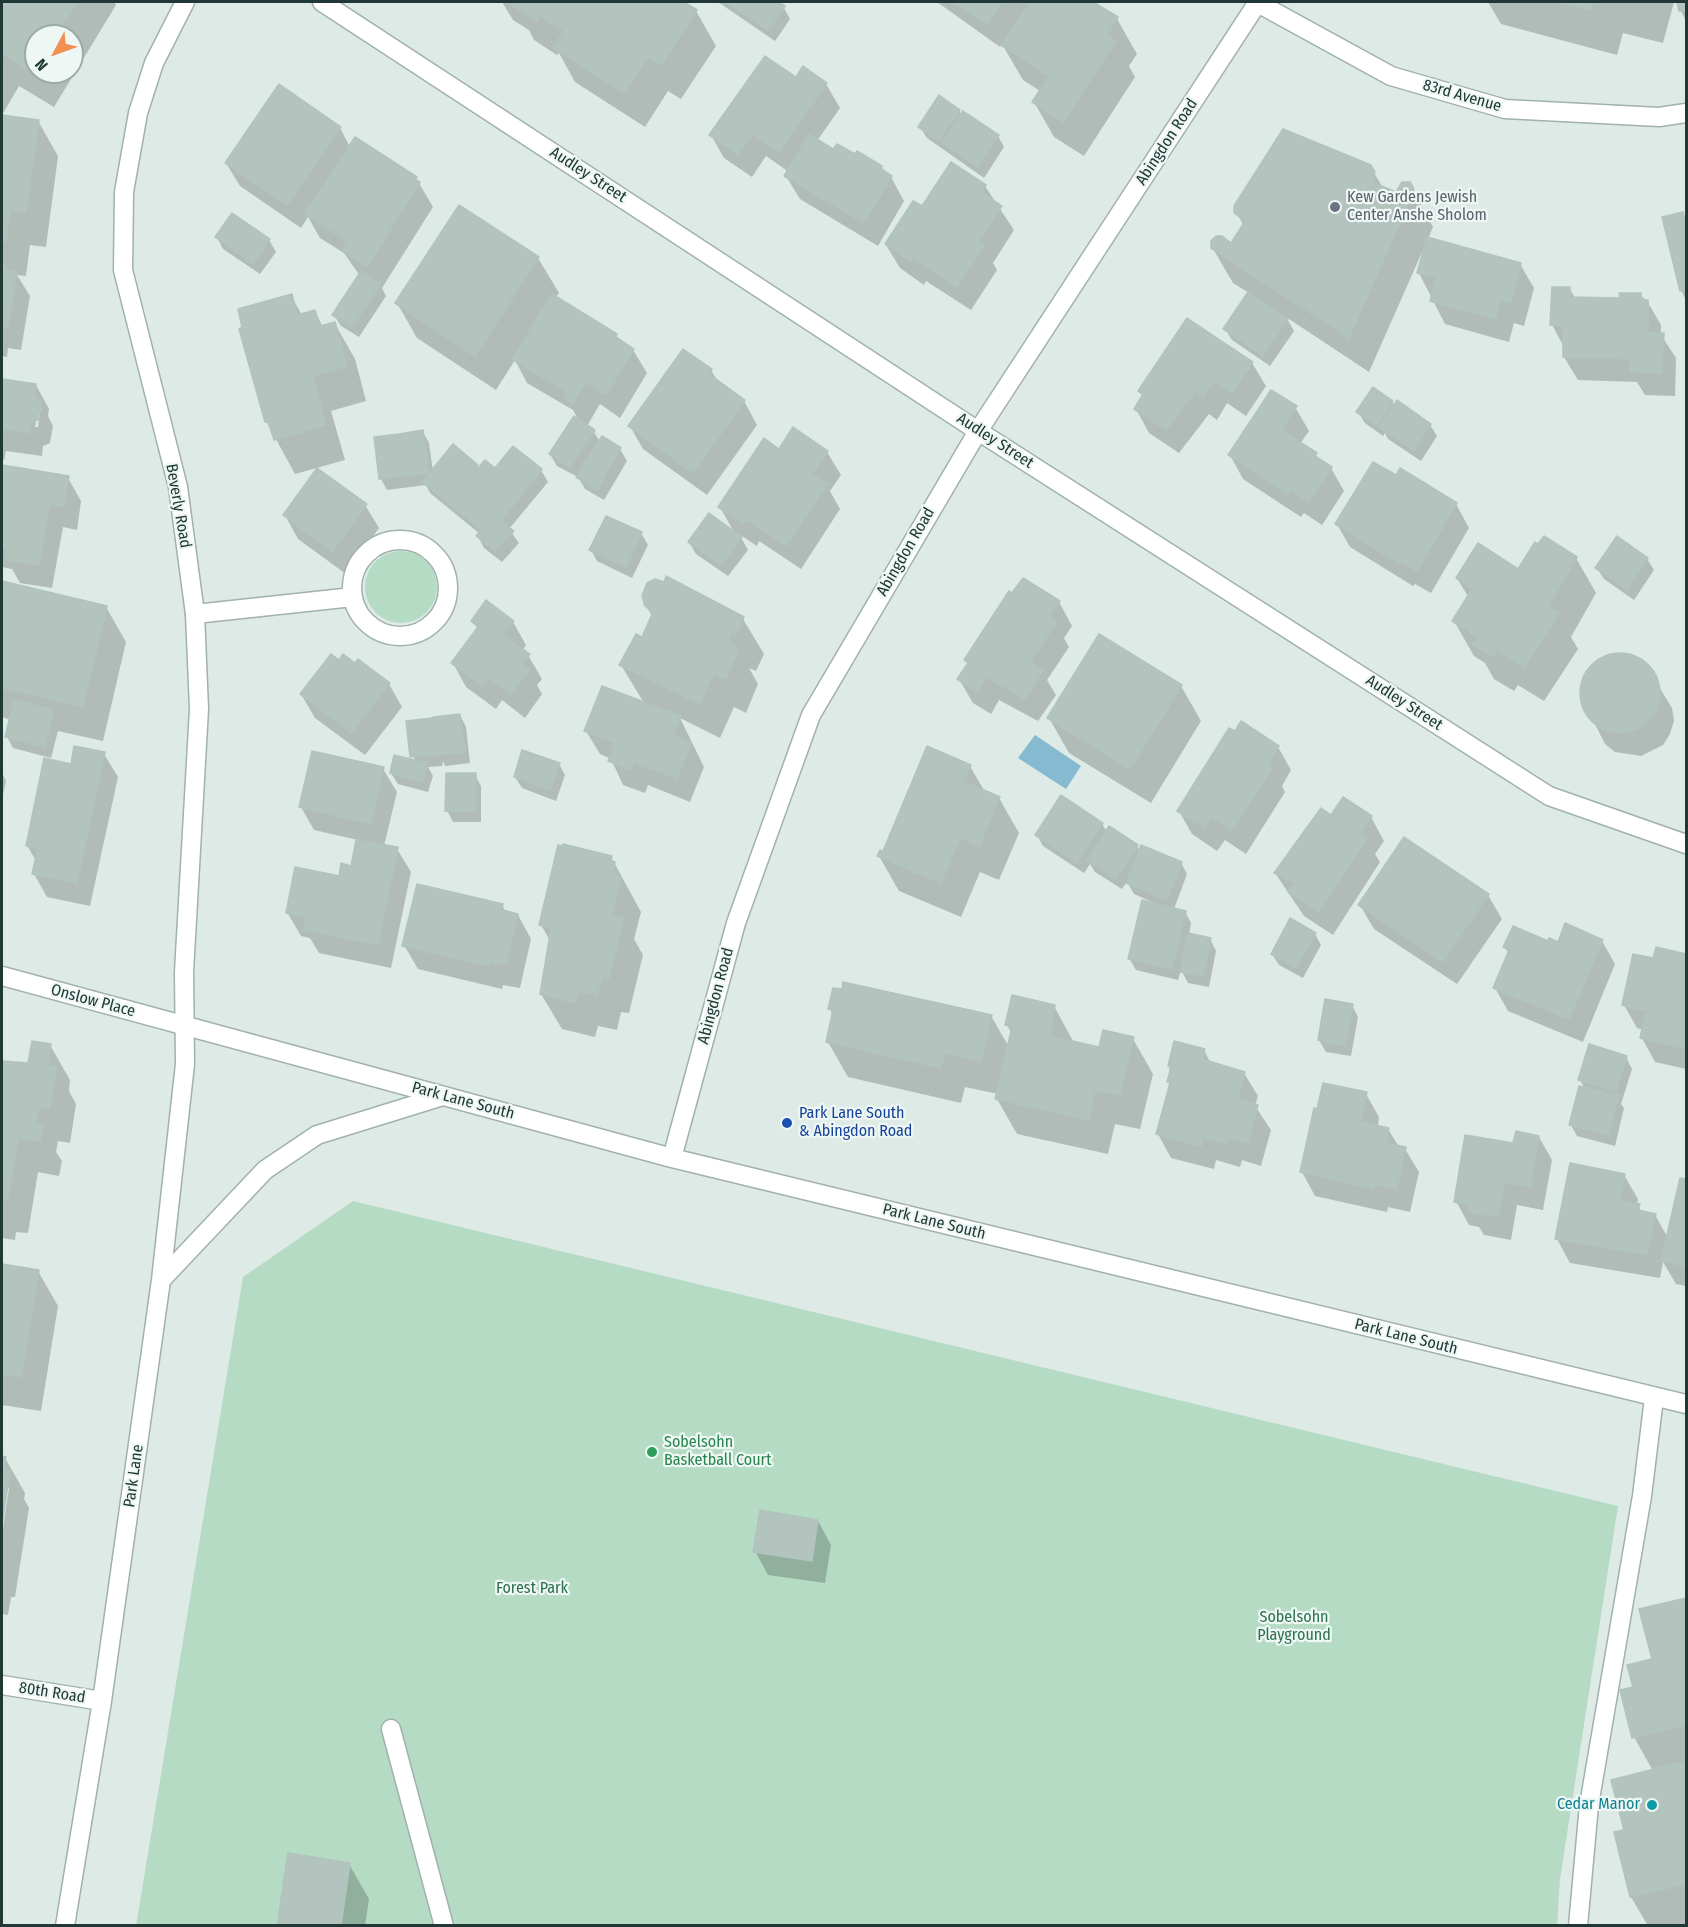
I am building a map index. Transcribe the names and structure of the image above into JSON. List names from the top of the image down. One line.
{"streets":{"street":["83rd Avenue","Abingdon Road","Audley Street","Beverly Road","Onslow Place","Park Lane South","Park Lane","80th Road"]},"crossings":[["83rd Avenue","Abingdon Road"],["Abingdon Road","Audley Street"],["Abingdon Road","Park Lane South"],["Beverly Road","Onslow Place"],["Beverly Road","Park Lane South"],["Beverly Road","Park Lane"],["Onslow Place","Park Lane South"],["Onslow Place","Park Lane"],["Park Lane South","Park Lane"],["Park Lane","80th Road"]],"parks":["Forest Park","Sobelsohn Playground"],"places":["Kew Gardens Jewish Center Anshe Sholom","Park Lane South & Abingdon Road","Sobelsohn Basketball Court","Cedar Manor"],"north":"bottom left"}
